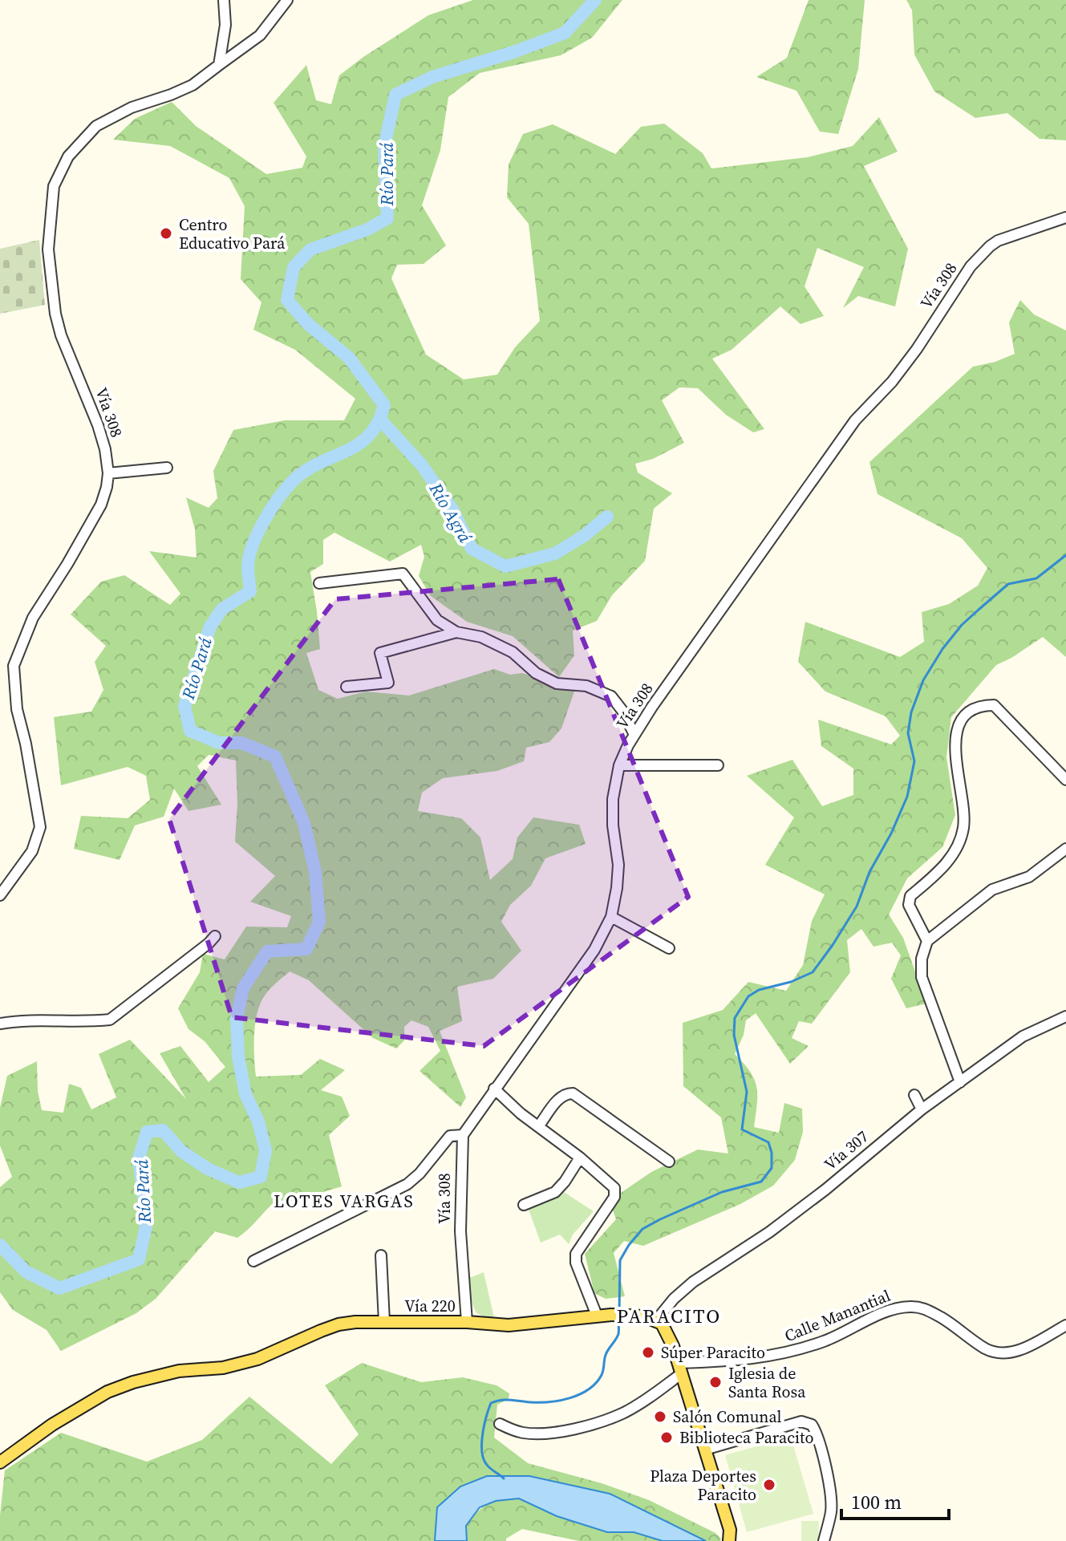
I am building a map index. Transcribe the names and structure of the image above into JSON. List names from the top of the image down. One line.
{"streets":{"main road":["Vía 220"],"street":["Vía 308","Vía 307","Calle Manantial"]},"crossings":[["Vía 308","Vía 220"],["Vía 307","Vía 220"]],"districts":["LOTES VARGAS","PARACITO"],"water":["Río Pará","Río Agrá"],"places":["Centro Educativo Pará","Súper Paracito","Iglesia de Santa Rosa","Salón Comunal","Biblioteca Paracito","Plaza Deportes Paracito"],"scale_bar":"100 m"}
